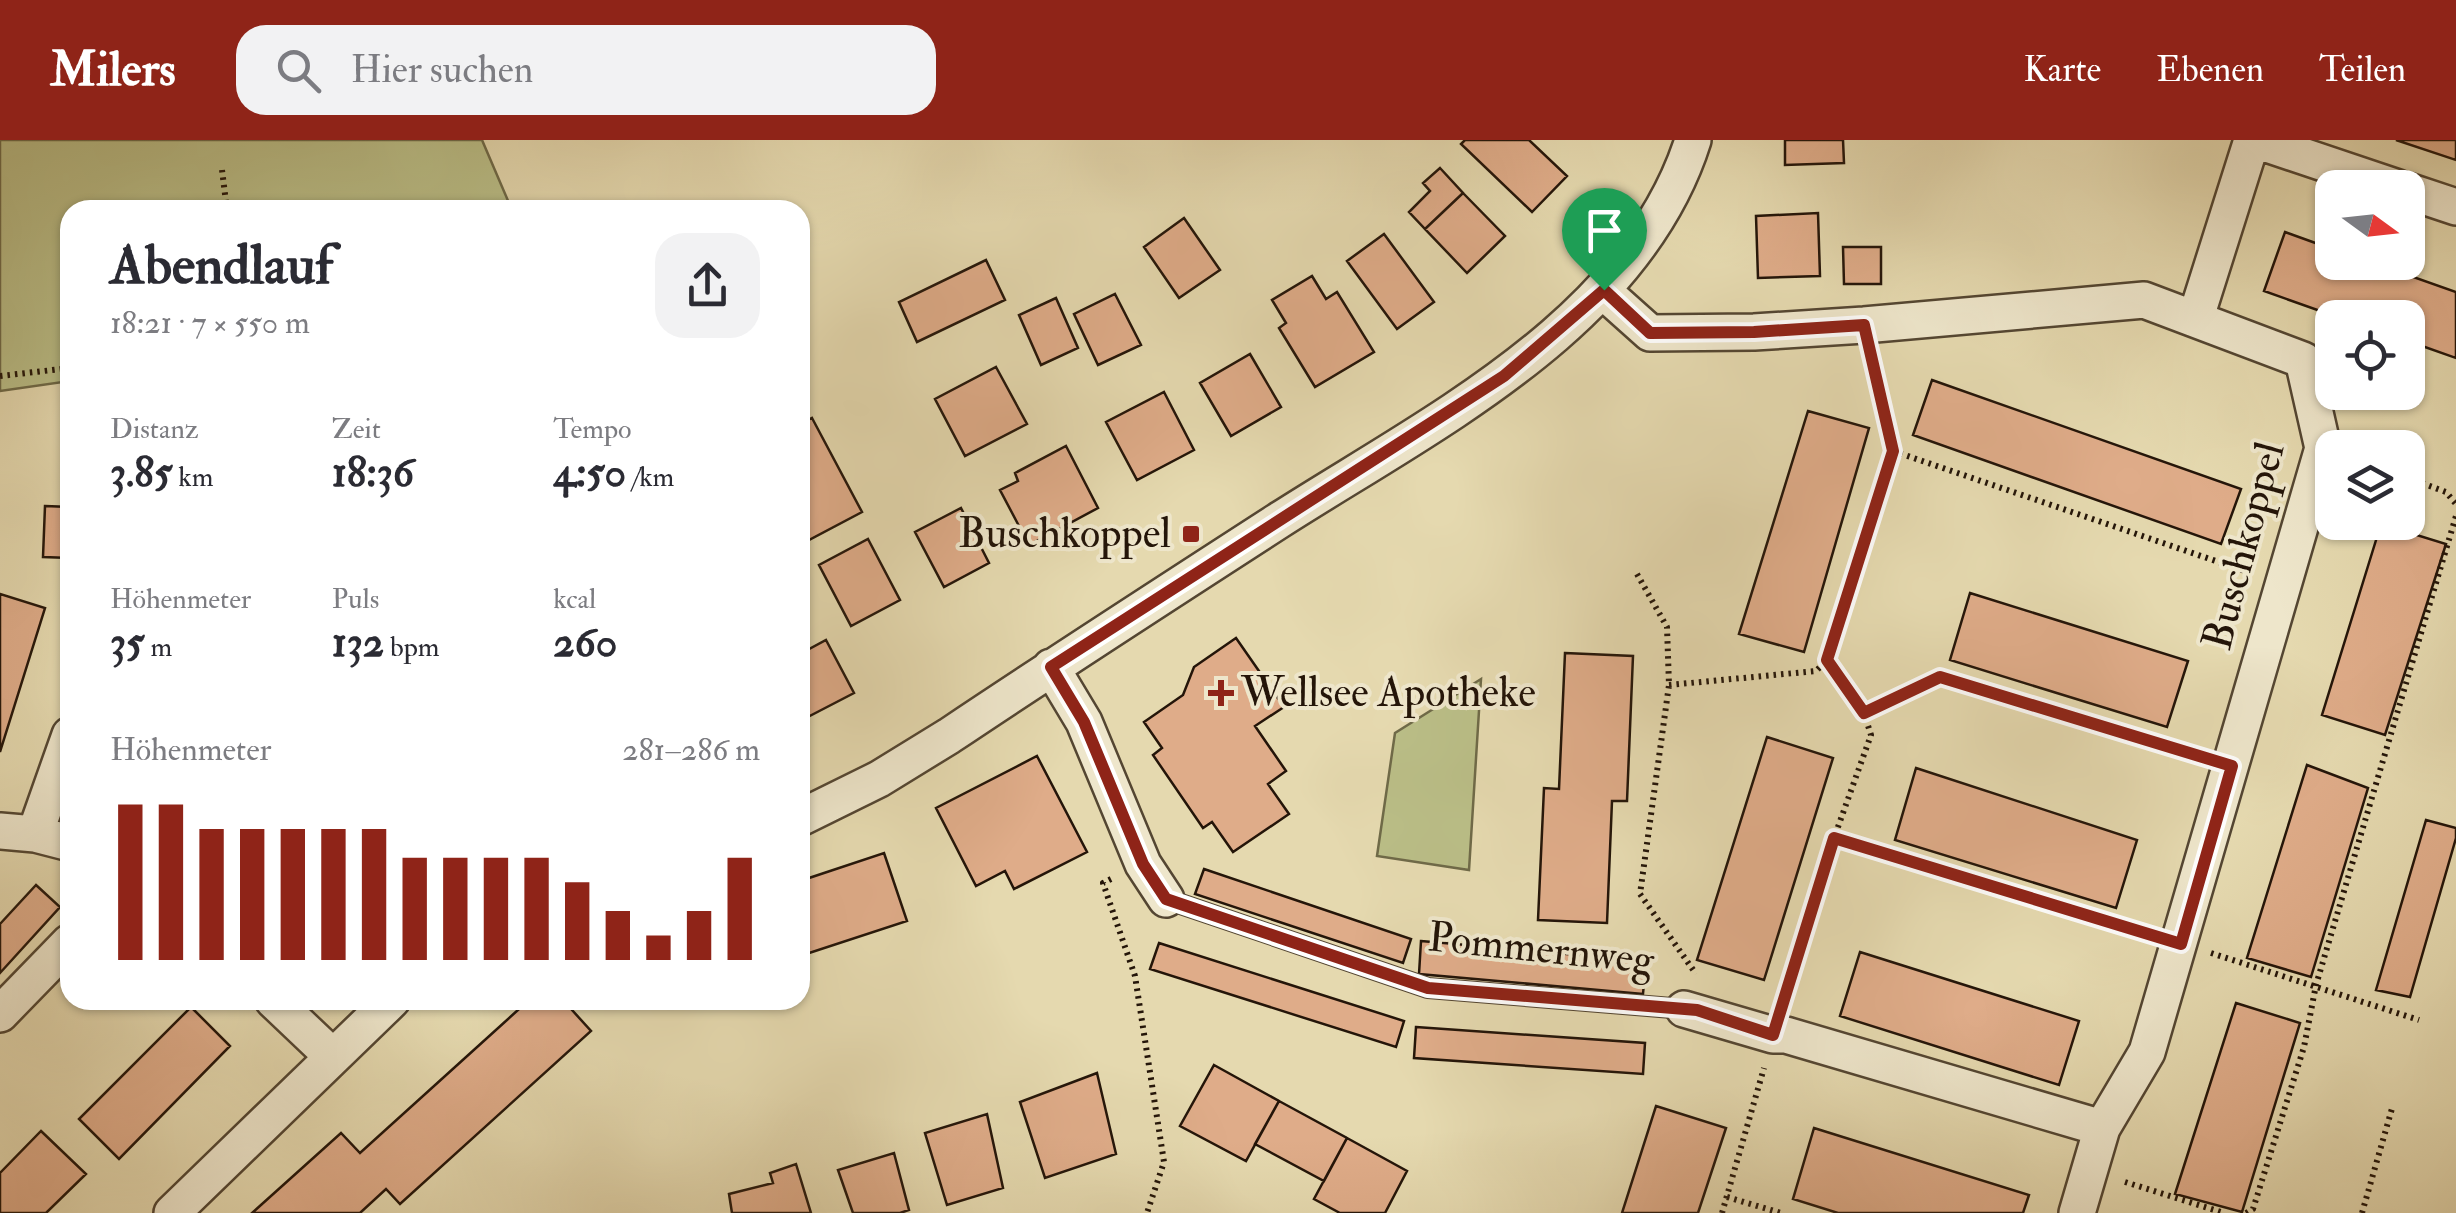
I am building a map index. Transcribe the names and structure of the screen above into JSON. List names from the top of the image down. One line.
{"streets":{"street":["Buschkoppel","Pommernweg"]},"crossings":[["Buschkoppel","Pommernweg"]],"places":{"transit":["Buschkoppel"],"health":["Wellsee Apotheke"]},"north":"right","page":{"header":"Milers","search":"Hier suchen","nav":["Karte","Ebenen","Teilen"],"heading":["Abendlauf","18:21 · 7 × 550 m"],"stats":[["Distanz","3.85 km"],["Zeit","18:36"],["Tempo","4:50 /km"],["Höhenmeter","35 m"],["Puls","132 bpm"],["kcal","260"]],"chart":["Höhenmeter","281–286 m"]}}
